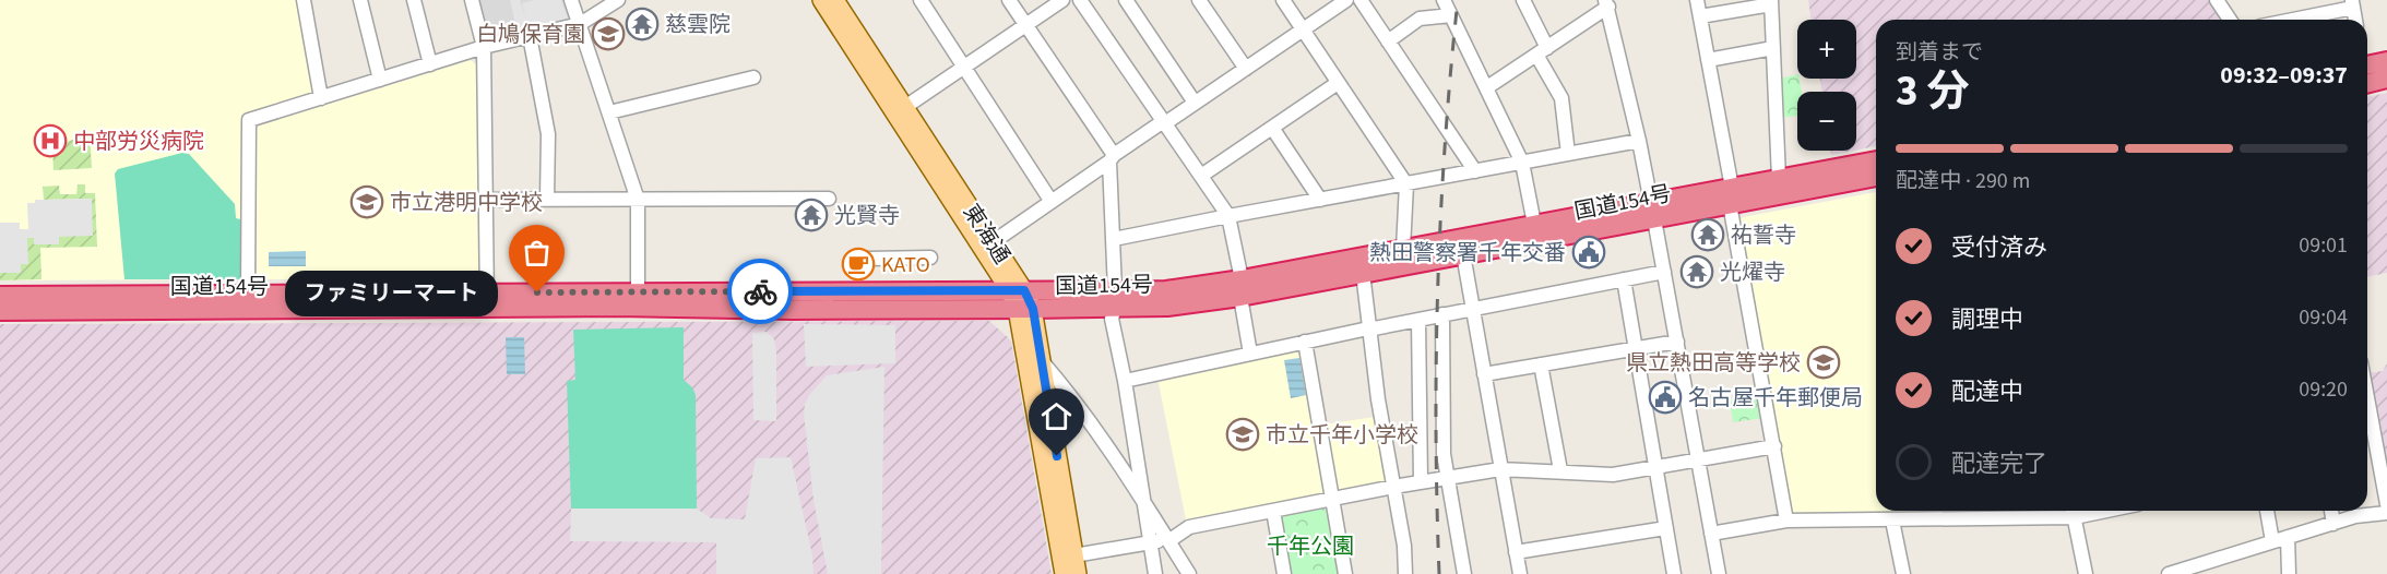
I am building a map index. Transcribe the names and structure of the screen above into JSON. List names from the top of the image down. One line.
{"streets":{"highway":["国道154号"],"main road":["東海通"]},"crossings":[["国道154号","東海通"]],"parks":["千年公園"],"places":{"temple":["慈雲院","光賢寺","祐誓寺","光燿寺"],"school or university":["白鳩保育園","市立港明中学校","県立熱田高等学校","市立千年小学校"],"hospital":["中部労災病院"],"public building":["熱田警察署千年交番","名古屋千年郵便局"],"cafe":["KATO"],"other":["ファミリーマート"]},"page":{"map_buttons":["+","−"],"heading":["3 分","到着まで","09:32–09:37"],"bar":"配達中 · 290 m","list":[["受付済み","09:01"],["調理中","09:04"],["配達中","09:20"],"配達完了"],"bubble":"ファミリーマート"}}
